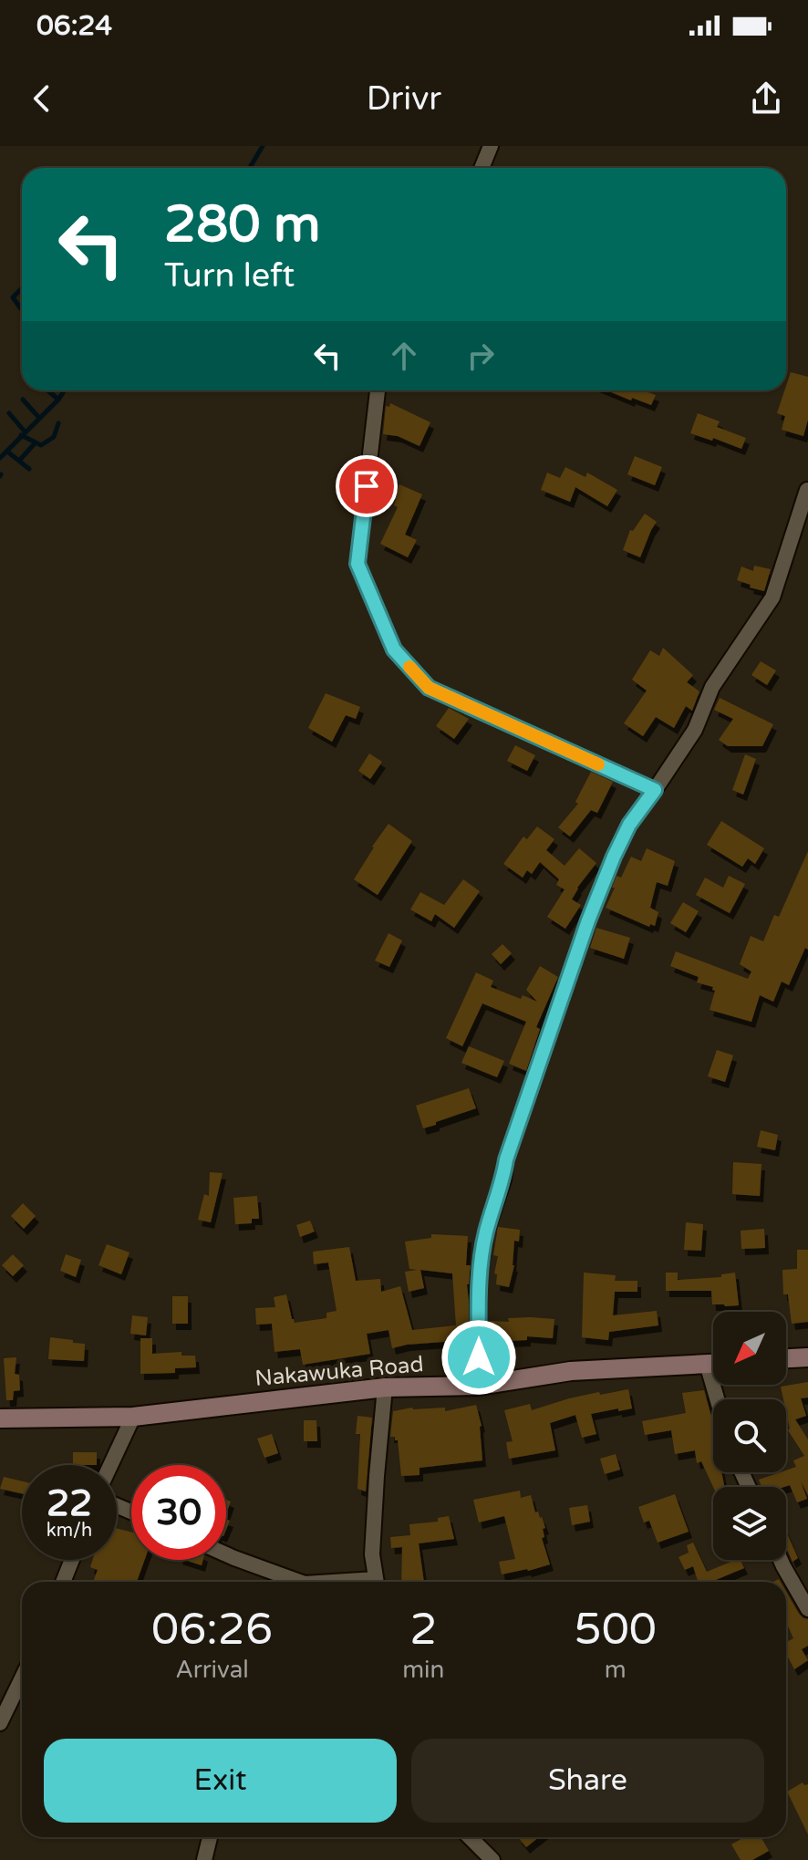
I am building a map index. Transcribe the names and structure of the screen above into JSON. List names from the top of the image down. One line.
{"streets":{"main road":["Nakawuka Road"]},"north":"bottom left","page":{"status":"06:24","header":"Drivr","turn":["280 m","Turn left"],"speed":"22 km/h","limit":"30","eta":["06:26","Arrival","2","min","500","m"],"buttons":["Exit","Share"]}}
